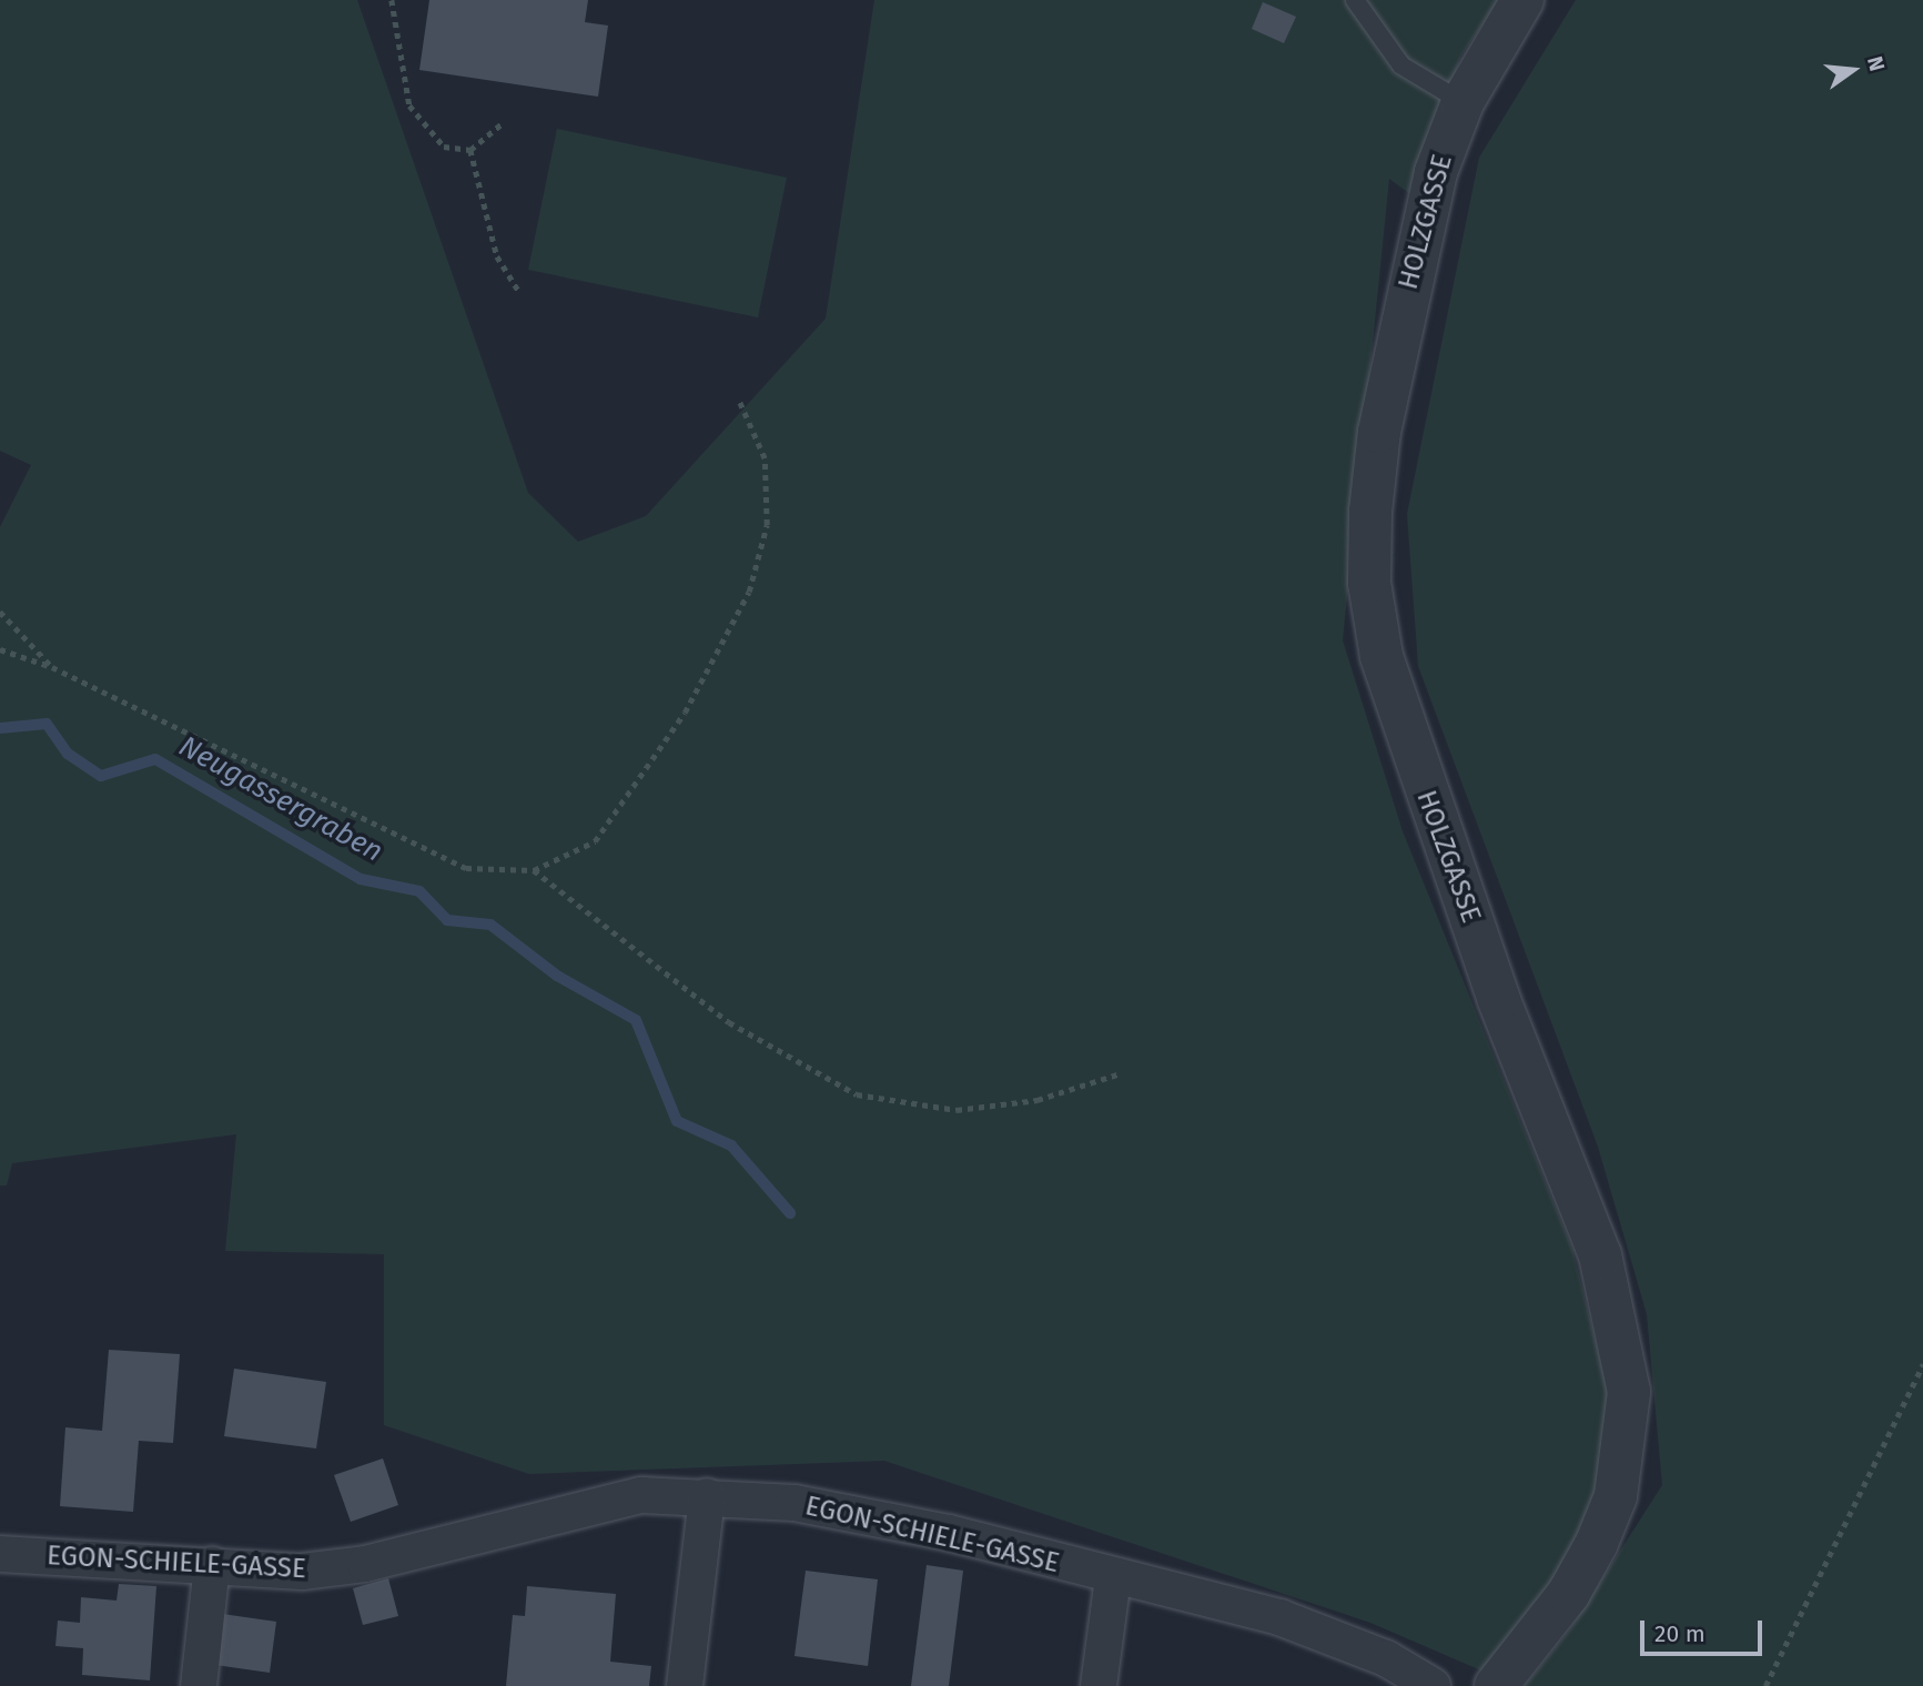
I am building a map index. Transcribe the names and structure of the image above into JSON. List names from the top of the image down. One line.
{"streets":{"street":["HOLZGASSE","EGON-SCHIELE-GASSE"]},"water":["Neugassergraben"],"scale_bar":"20 m","north":"right"}
